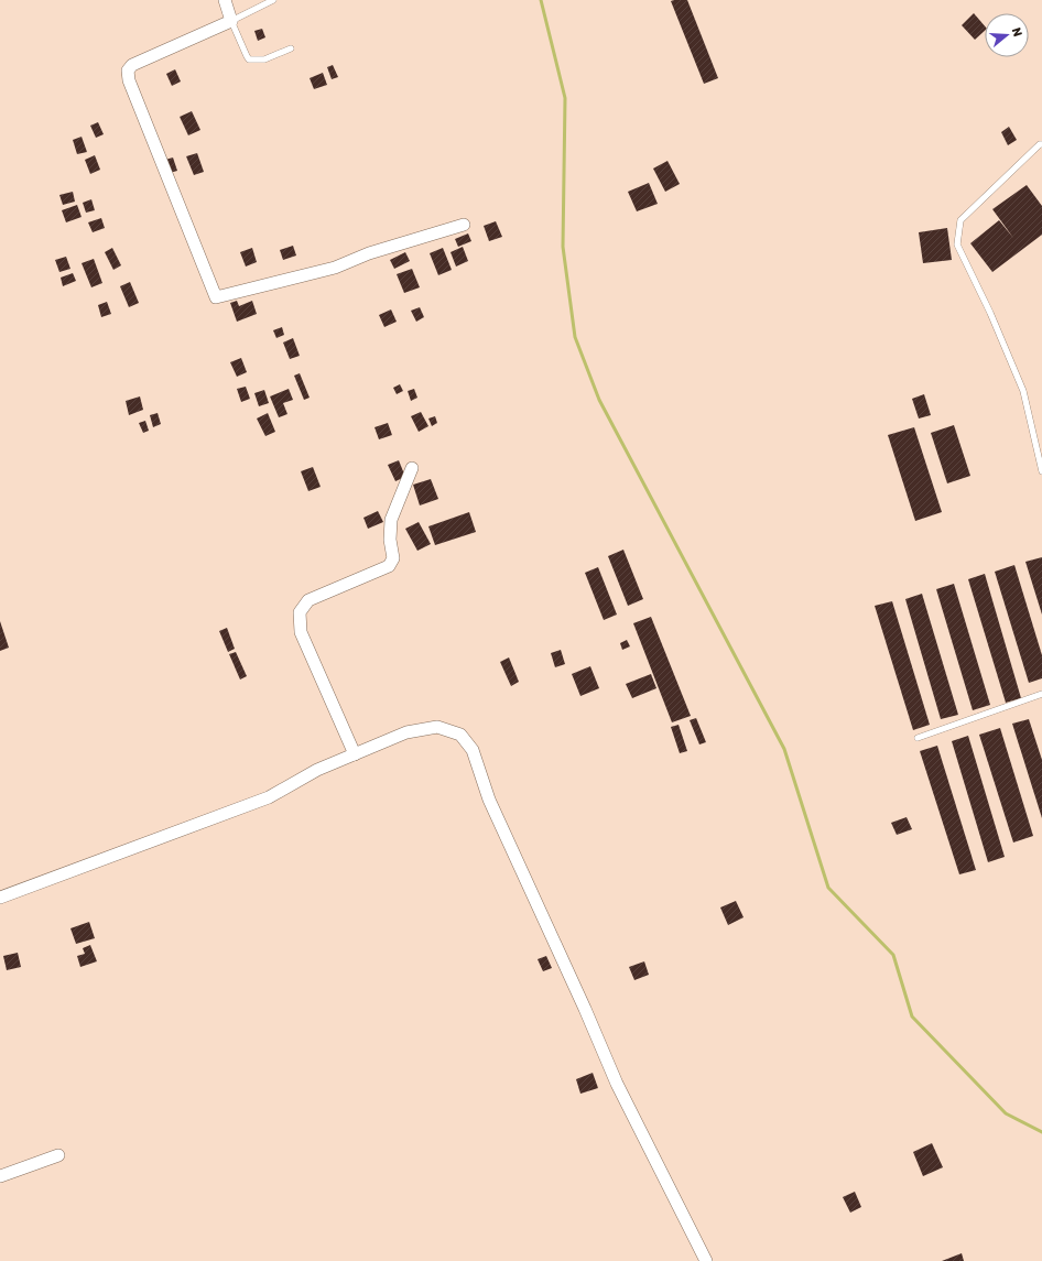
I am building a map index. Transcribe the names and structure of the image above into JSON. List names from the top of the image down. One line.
{"north":"right"}
